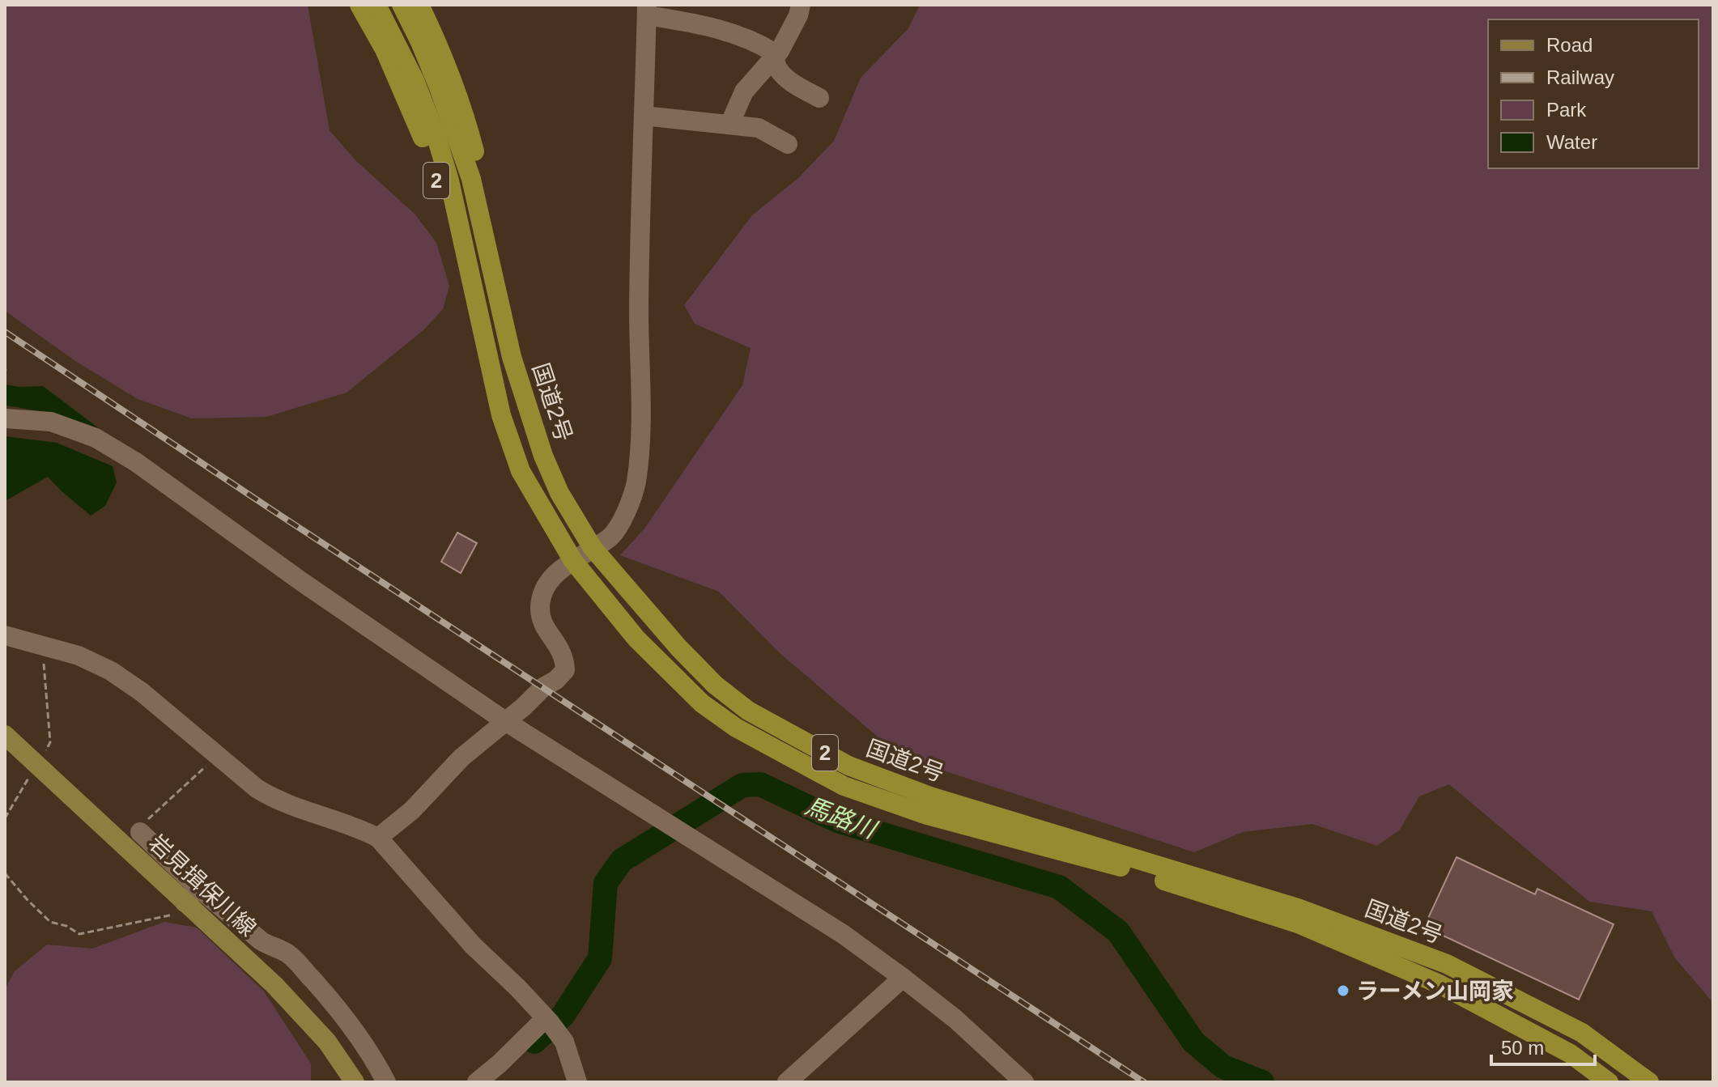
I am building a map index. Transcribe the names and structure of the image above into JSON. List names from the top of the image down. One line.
{"streets":{"highway":["2","国道2号"],"main road":["岩見揖保川線"]},"crossings":[["2","国道2号"]],"water":["馬路川"],"places":["ラーメン山岡家"],"legend":["Road","Railway","Park","Water"],"scale_bar":"50 m"}
